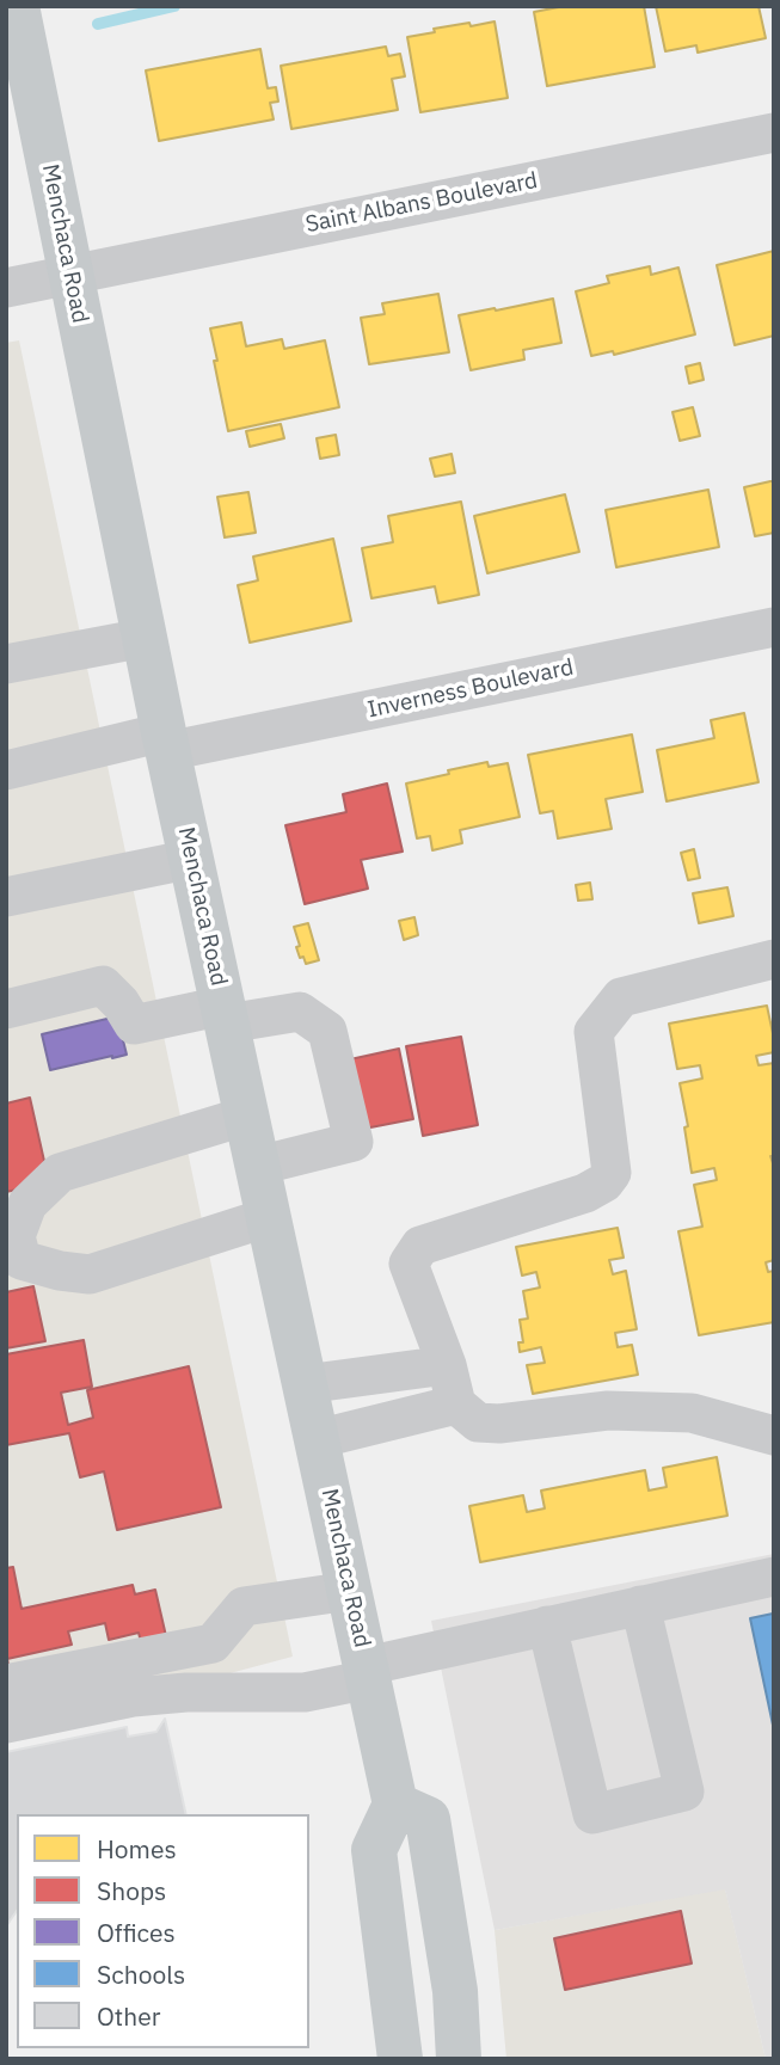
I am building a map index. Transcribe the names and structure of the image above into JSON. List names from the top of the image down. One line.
{"streets":{"main road":["Menchaca Road"],"street":["Saint Albans Boulevard","Inverness Boulevard"]},"crossings":[["Saint Albans Boulevard","Menchaca Road"],["Menchaca Road","Inverness Boulevard"]],"legend":["Homes","Shops","Offices","Schools","Other"]}
